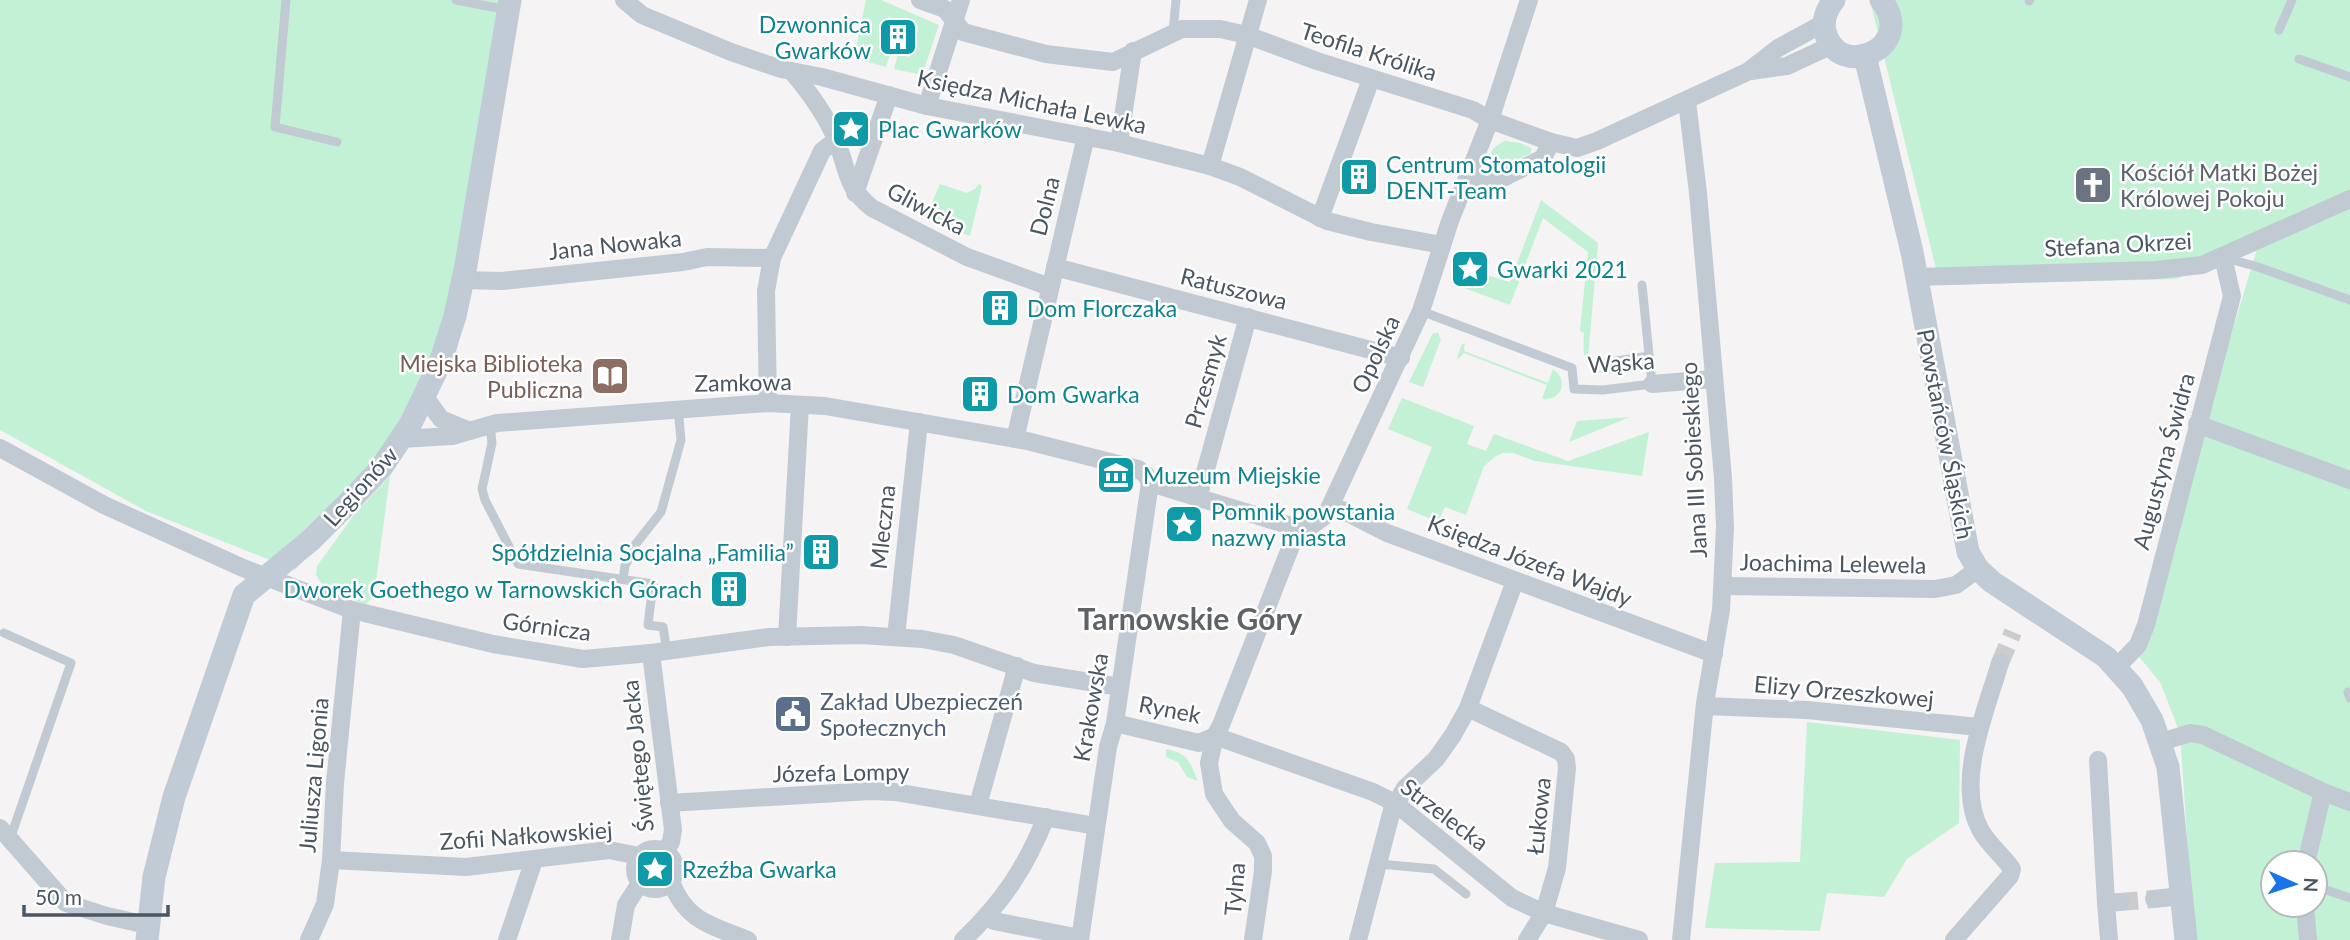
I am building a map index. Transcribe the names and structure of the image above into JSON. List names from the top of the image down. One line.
{"streets":{"street":["Teofila Królika","Księdza Michała Lewka","Dolna","Gliwicka","Jana Nowaka","Stefana Okrzei","Ratuszowa","Opolska","Wąska","Przesmyk","Zamkowa","Powstańców Śląskich","Jana III Sobieskiego","Augustyna Świdra","Legionów","Mleczna","Księdza Józefa Wajdy","Joachima Lelewela","Górnicza","Elizy Orzeszkowej","Krakowska","Rynek","Świętego Jacka","Józefa Lompy","Juliusza Ligonia","Strzelecka","Łukowa","Zofii Nałkowskiej","Tylna"]},"crossings":[["Teofila Królika","Opolska"],["Księdza Michała Lewka","Dolna"],["Księdza Michała Lewka","Gliwicka"],["Księdza Michała Lewka","Opolska"],["Dolna","Gliwicka"],["Dolna","Ratuszowa"],["Jana Nowaka","Legionów"],["Stefana Okrzei","Powstańców Śląskich"],["Stefana Okrzei","Augustyna Świdra"],["Ratuszowa","Opolska"],["Ratuszowa","Przesmyk"],["Opolska","Wąska"],["Opolska","Księdza Józefa Wajdy"],["Wąska","Jana III Sobieskiego"],["Zamkowa","Legionów"],["Zamkowa","Mleczna"],["Powstańców Śląskich","Augustyna Świdra"],["Powstańców Śląskich","Joachima Lelewela"],["Jana III Sobieskiego","Księdza Józefa Wajdy"],["Jana III Sobieskiego","Joachima Lelewela"],["Jana III Sobieskiego","Elizy Orzeszkowej"],["Legionów","Górnicza"],["Mleczna","Górnicza"],["Górnicza","Krakowska"],["Górnicza","Świętego Jacka"],["Górnicza","Juliusza Ligonia"],["Krakowska","Rynek"],["Krakowska","Józefa Lompy"],["Rynek","Strzelecka"],["Rynek","Tylna"],["Świętego Jacka","Józefa Lompy"],["Świętego Jacka","Zofii Nałkowskiej"],["Juliusza Ligonia","Zofii Nałkowskiej"],["Strzelecka","Łukowa"],["Strzelecka","Tylna"]],"districts":["Tarnowskie Góry"],"places":{"building":["Dzwonnica Gwarków","Centrum Stomatologii DENT-Team","Dom Florczaka","Dom Gwarka","Spółdzielnia Socjalna „Familia”","Dworek Goethego w Tarnowskich Górach"],"place":["Plac Gwarków","Gwarki 2021","Pomnik powstania nazwy miasta","Rzeźba Gwarka"],"church":["Kościół Matki Bożej Królowej Pokoju"],"library":["Miejska Biblioteka Publiczna"],"museum":["Muzeum Miejskie"],"public building":["Zakład Ubezpieczeń Społecznych"]},"scale_bar":"50 m","north":"right"}
